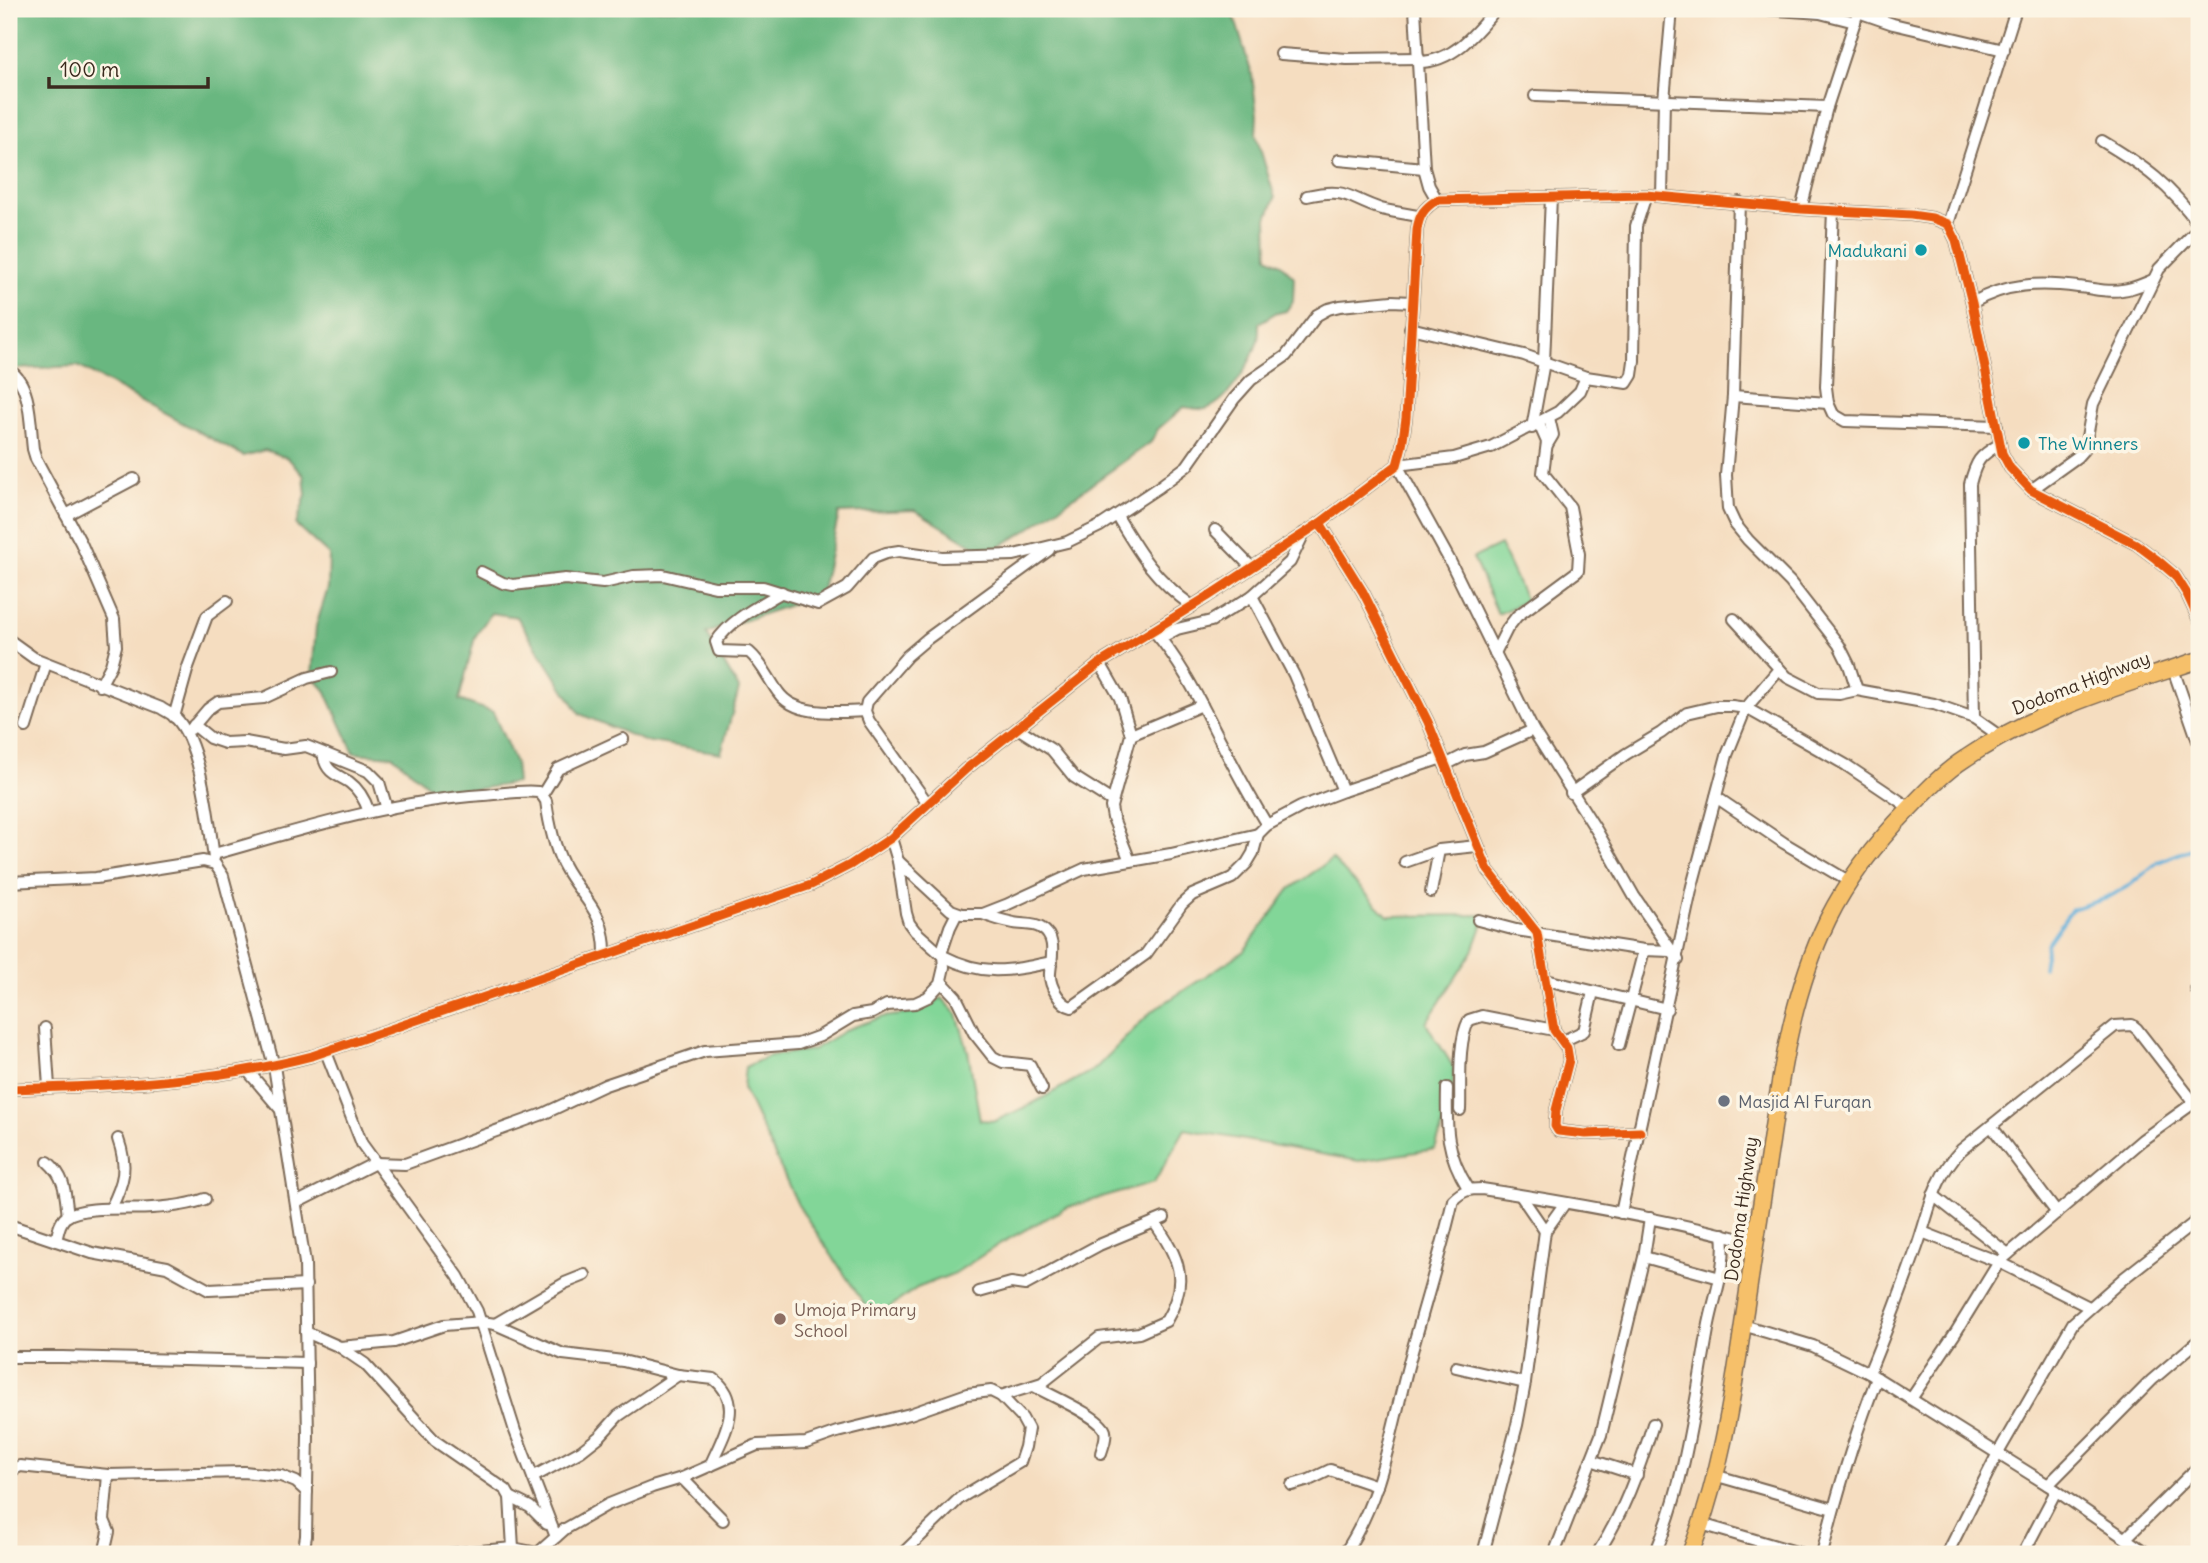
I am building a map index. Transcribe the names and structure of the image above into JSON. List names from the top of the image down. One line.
{"streets":{"highway":["Dodoma Highway"]},"places":["Madukani","The Winners","Masjid Al Furqan","Umoja Primary School"],"scale_bar":"100 m"}
